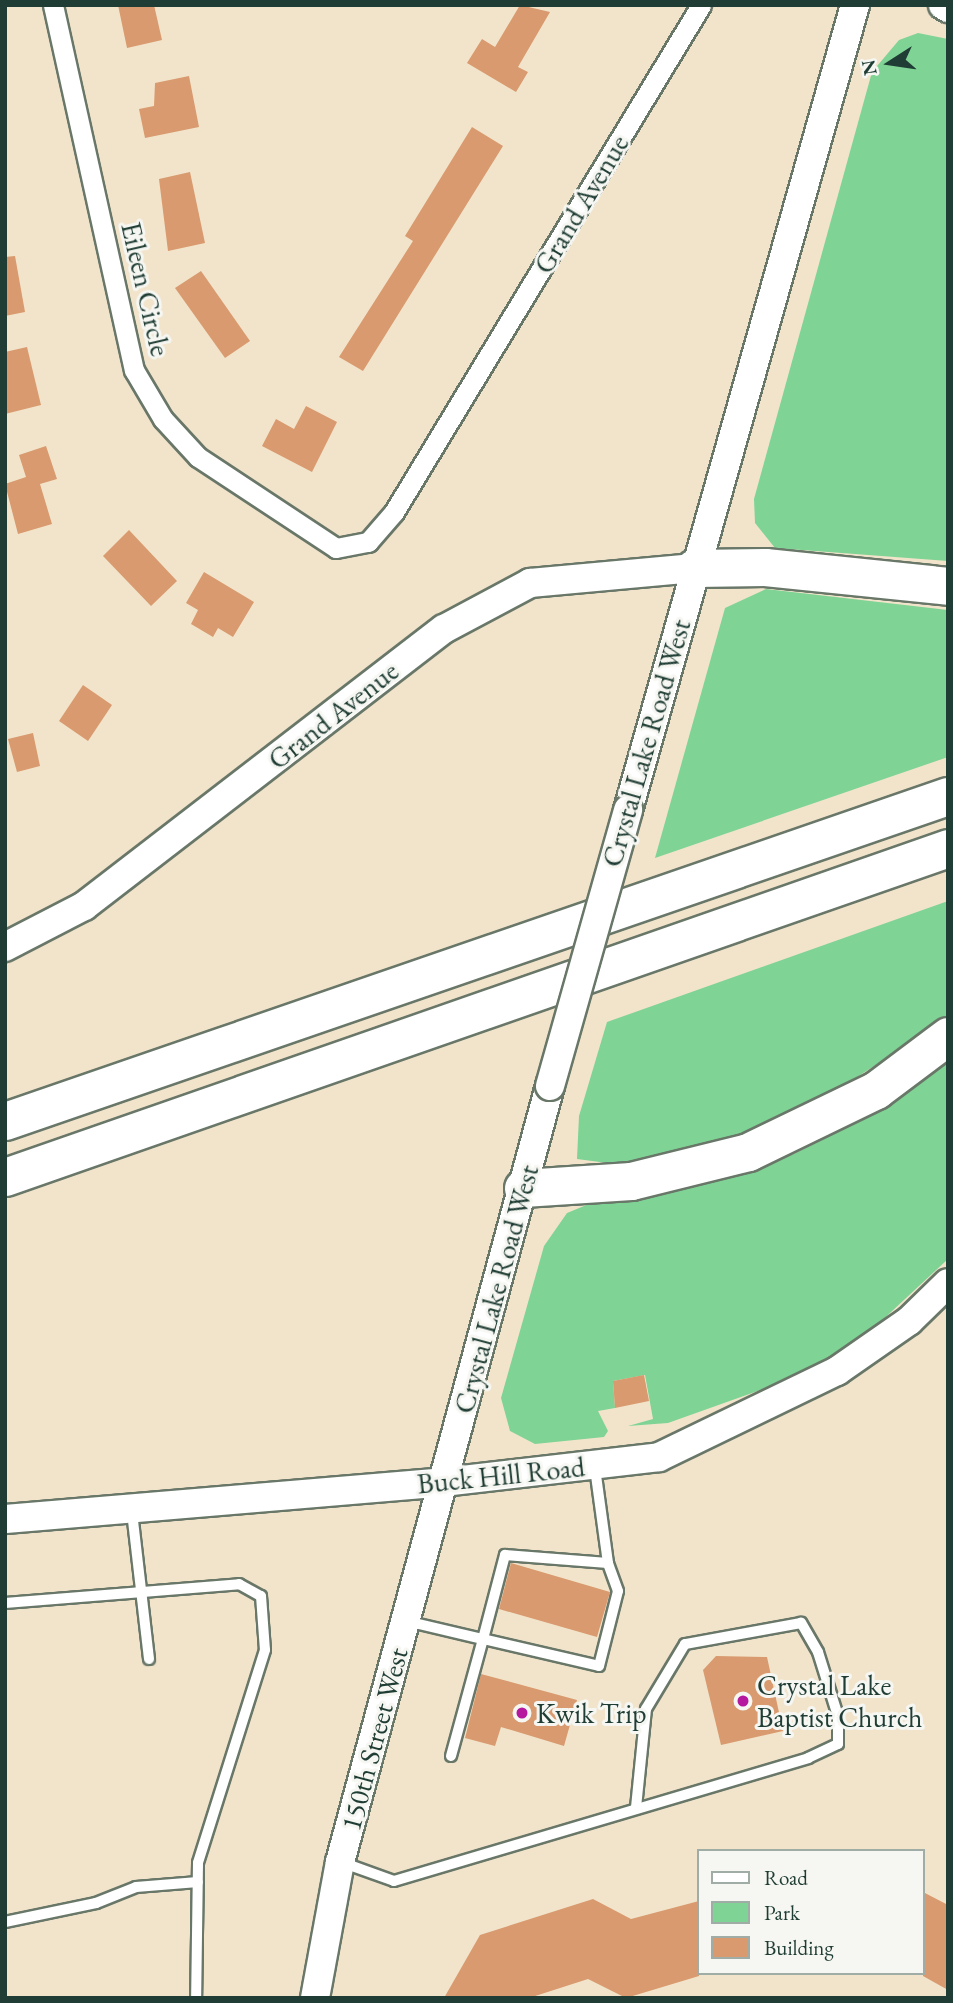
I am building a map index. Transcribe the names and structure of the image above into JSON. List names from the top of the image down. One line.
{"streets":{"street":["Grand Avenue","Eileen Circle","Crystal Lake Road West","Buck Hill Road","150th Street West"]},"crossings":[["Grand Avenue","Eileen Circle"],["Grand Avenue","Crystal Lake Road West"],["Crystal Lake Road West","Buck Hill Road"],["Crystal Lake Road West","150th Street West"],["Buck Hill Road","150th Street West"]],"places":["Crystal Lake Baptist Church","Kwik Trip"],"legend":["Road","Park","Building"],"north":"left"}
